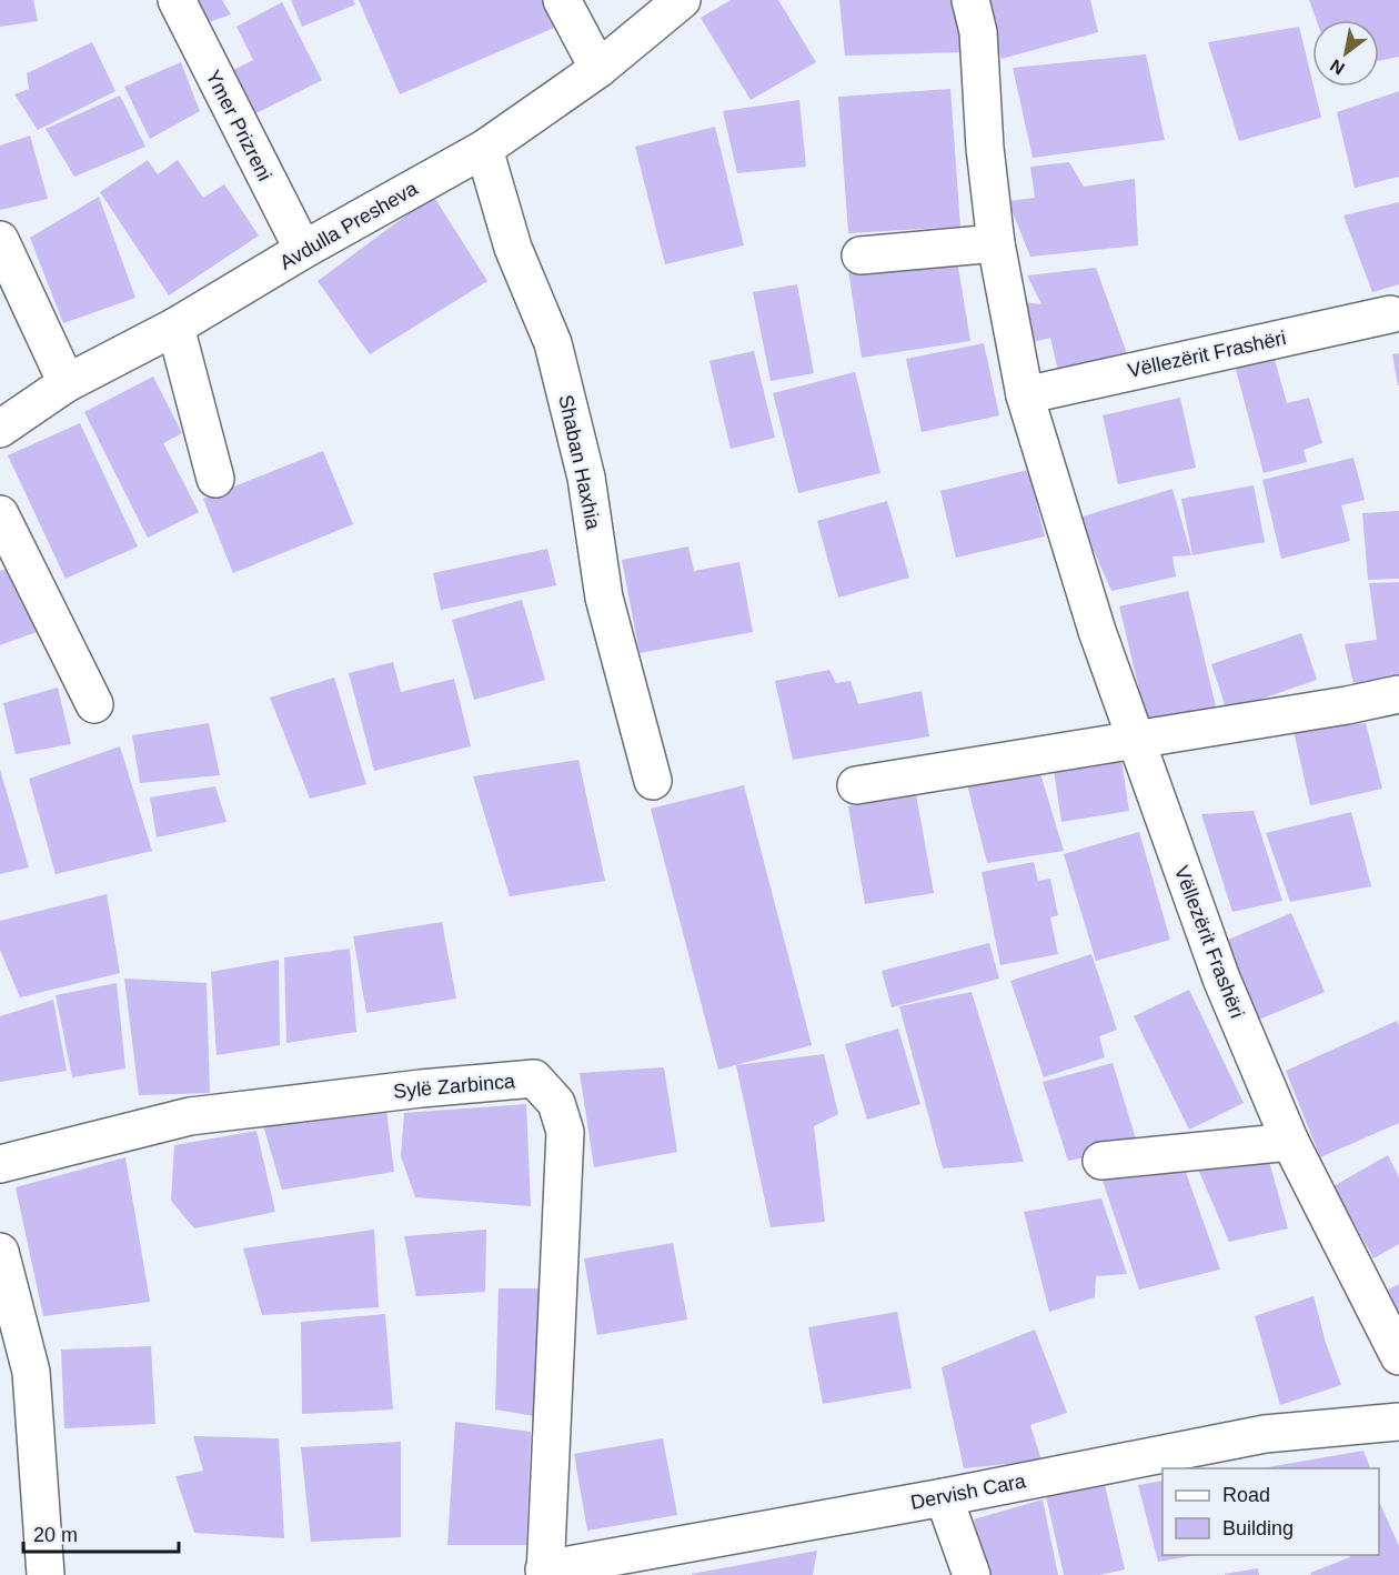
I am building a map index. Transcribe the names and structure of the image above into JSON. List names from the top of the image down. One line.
{"streets":{"street":["Ymer Prizreni","Avdulla Presheva","Vëllezërit Frashëri","Shaban Haxhia","Sylë Zarbinca","Dervish Cara"]},"crossings":[["Ymer Prizreni","Avdulla Presheva"],["Avdulla Presheva","Shaban Haxhia"],["Sylë Zarbinca","Dervish Cara"]],"legend":["Road","Building"],"scale_bar":"20 m","north":"bottom left"}
